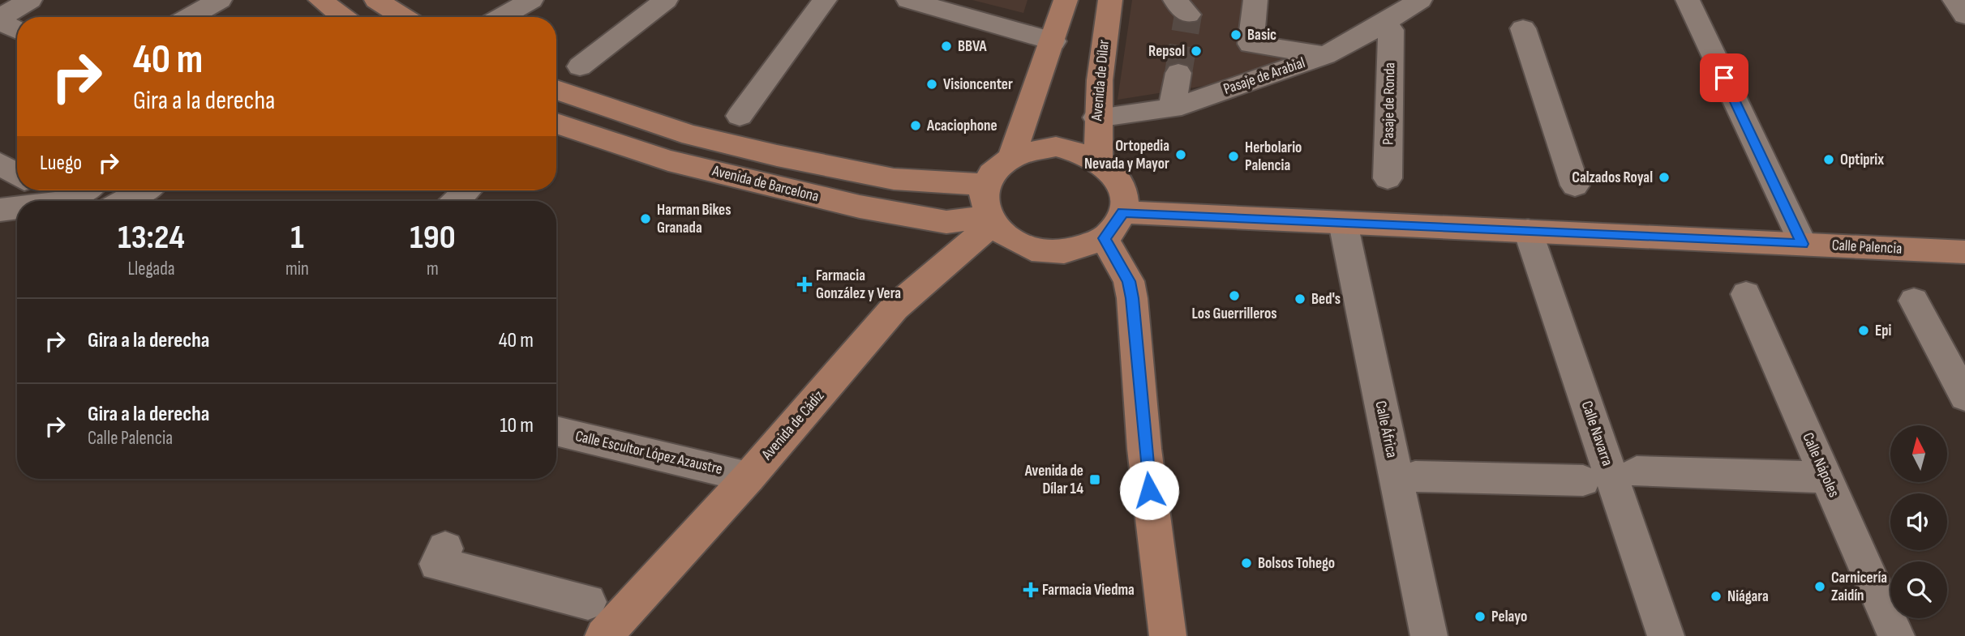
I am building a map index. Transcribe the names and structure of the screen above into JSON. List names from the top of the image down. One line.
{"streets":{"main road":["Avenida de Dílar","Avenida de Barcelona","Calle Palencia","Avenida de Cádiz"],"street":["Pasaje de Arabial","Pasaje de Ronda","Calle África","Calle Navarra","Calle Escultor López Azaustre","Calle Nápoles"]},"crossings":[["Pasaje de Arabial","Avenida de Dílar"],["Avenida de Dílar","Avenida de Barcelona"],["Avenida de Dílar","Calle Palencia"],["Avenida de Dílar","Avenida de Cádiz"],["Avenida de Barcelona","Calle Palencia"],["Avenida de Barcelona","Avenida de Cádiz"],["Calle Palencia","Avenida de Cádiz"],["Calle Palencia","Calle África"],["Calle Palencia","Calle Navarra"],["Avenida de Cádiz","Calle Escultor López Azaustre"]],"places":{"other":["Basic","BBVA","Repsol","Visioncenter","Acaciophone","Ortopedia Nevada y Mayor","Herbolario Palencia","Optiprix","Calzados Royal","Harman Bikes Granada","Los Guerrilleros","Bed's","Epi","Bolsos Tohego","Carnicería Zaidín","Niágara","Pelayo"],"health":["Farmacia González y Vera","Farmacia Viedma"],"transit":["Avenida de Dílar 14"]},"north":"top","page":{"turn":["40 m","Gira a la derecha"],"then":"Luego","eta":["13:24","Llegada","1","min","190","m"],"list":[{"name":"Gira a la derecha","value":"40 m"},{"name":"Gira a la derecha","note":"Calle Palencia","value":"10 m"}]}}
